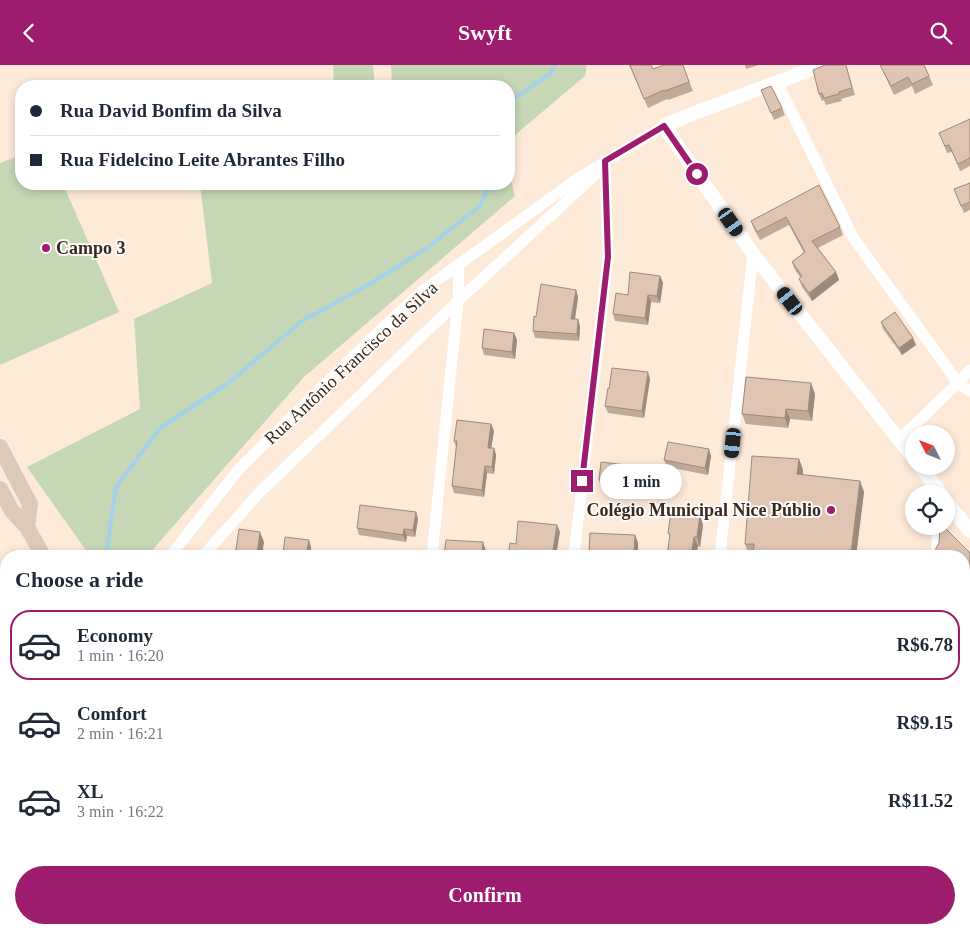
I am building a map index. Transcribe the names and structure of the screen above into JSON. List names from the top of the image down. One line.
{"streets":{"street":["Rua Antônio Francisco da Silva"]},"places":["Campo 3","Colégio Municipal Nice Públio"],"north":"top left","page":{"header":"Swyft","banner":["Rua David Bonfim da Silva","Rua Fidelcino Leite Abrantes Filho"],"bubble":"1 min","heading":"Choose a ride","list":[{"name":"Economy","note":"1 min · 16:20","value":"R$6.78"},{"name":"Comfort","note":"2 min · 16:21","value":"R$9.15"},{"name":"XL","note":"3 min · 16:22","value":"R$11.52"}],"buttons":"Confirm"}}
